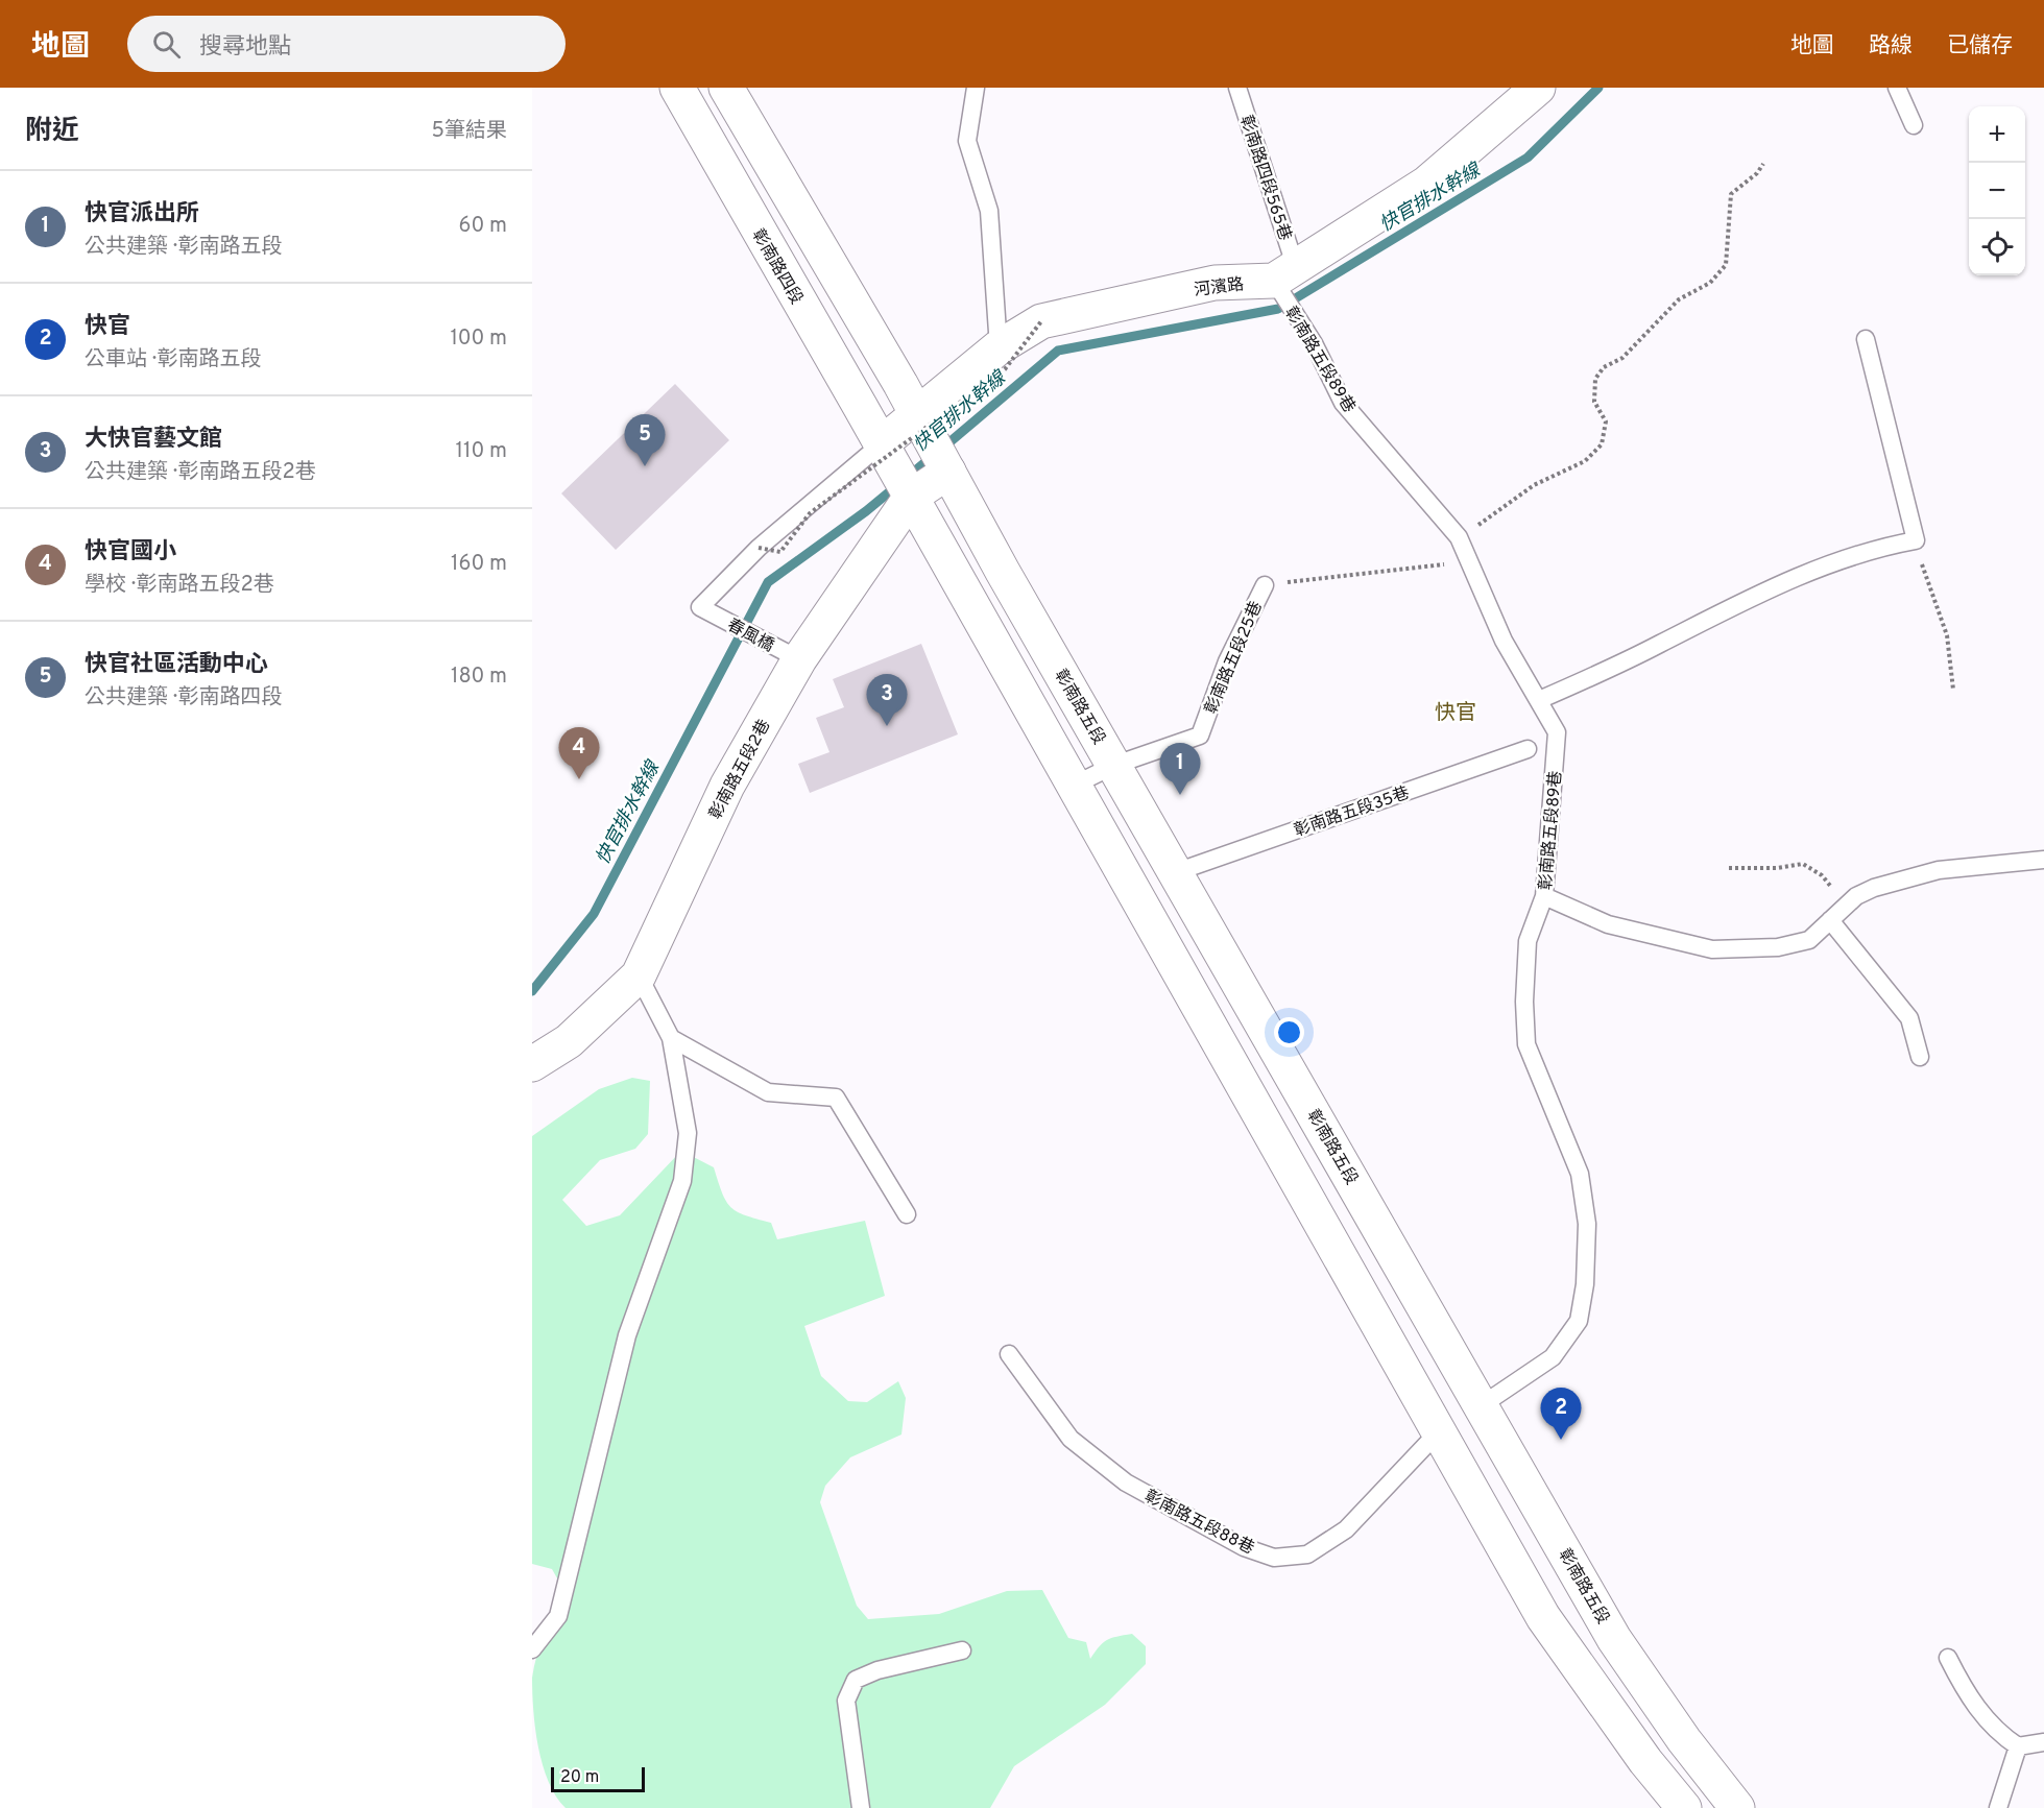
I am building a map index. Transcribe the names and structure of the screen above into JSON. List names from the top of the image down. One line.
{"streets":{"main road":["彰南路四段","河濱路","彰南路五段","彰南路五段2巷"],"lane":["彰南路四段565巷","彰南路五段89巷","春風橋","彰南路五段25巷","彰南路五段35巷","彰南路五段88巷"]},"crossings":[["彰南路四段565巷","河濱路"],["彰南路四段565巷","彰南路五段89巷"],["彰南路四段","河濱路"],["彰南路四段","彰南路五段2巷"],["河濱路","彰南路五段89巷"],["河濱路","彰南路五段"],["彰南路五段89巷","彰南路五段25巷"],["彰南路五段89巷","彰南路五段"],["春風橋","彰南路五段2巷"],["彰南路五段25巷","彰南路五段"],["彰南路五段","彰南路五段2巷"],["彰南路五段","彰南路五段35巷"]],"districts":["快官"],"water":["快官排水幹線"],"scale_bar":"20 m","page":{"header":"地圖","search":"搜尋地點","nav":["地圖","路線","已儲存"],"heading":["附近","5筆結果"],"map_buttons":["+","−"],"list":[{"mark":"1","name":"快官派出所","note":"公共建築 · 彰南路五段","value":"60 m"},{"mark":"2","name":"快官","note":"公車站 · 彰南路五段","value":"100 m"},{"mark":"3","name":"大快官藝文館","note":"公共建築 · 彰南路五段2巷","value":"110 m"},{"mark":"4","name":"快官國小","note":"學校 · 彰南路五段2巷","value":"160 m"},{"mark":"5","name":"快官社區活動中心","note":"公共建築 · 彰南路四段","value":"180 m"}],"pins":["5","3","4","1","2"],"scale":"20 m"}}
